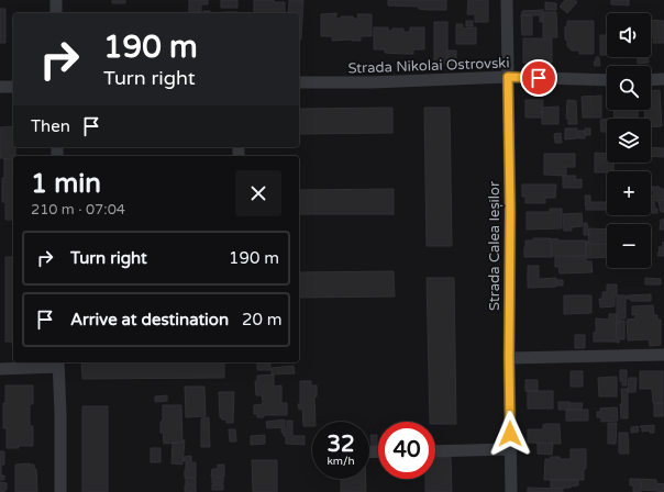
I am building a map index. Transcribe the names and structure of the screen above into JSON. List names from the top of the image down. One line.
{"streets":{"street":["Strada Nikolai Ostrovski","Strada Calea Ieșilor"]},"crossings":[["Strada Nikolai Ostrovski","Strada Calea Ieșilor"]],"page":{"map_buttons":["+","−"],"turn":["190 m","Turn right"],"then":"Then","heading":["1 min","210 m · 07:04"],"list":[{"name":"Turn right","value":"190 m"},{"name":"Arrive at destination","value":"20 m"}],"speed":"32 km/h","limit":"40"}}
